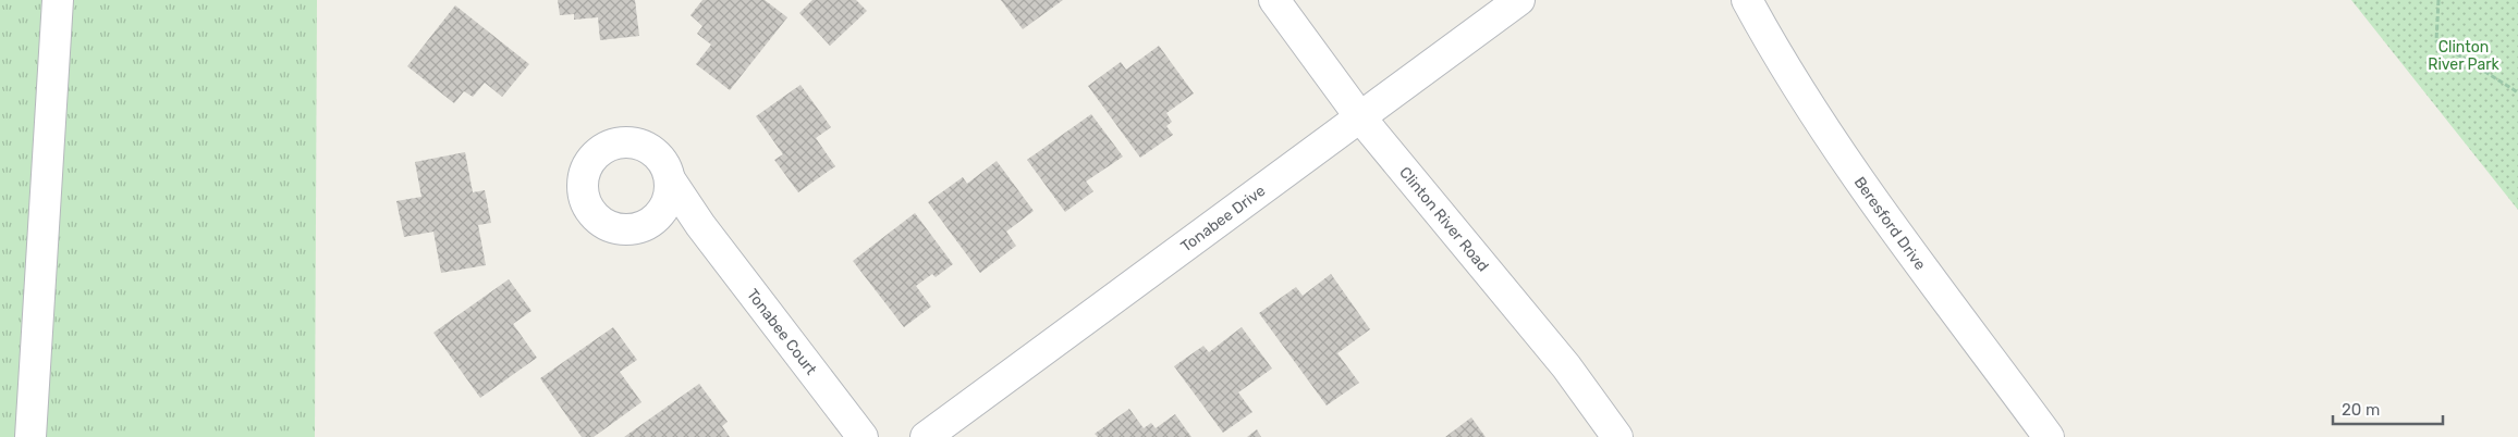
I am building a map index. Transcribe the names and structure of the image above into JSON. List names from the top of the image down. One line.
{"streets":{"street":["Tonabee Drive","Clinton River Road","Beresford Drive","Tonabee Court"]},"crossings":[["Tonabee Drive","Clinton River Road"]],"parks":["Clinton River Park"],"scale_bar":"20 m"}
